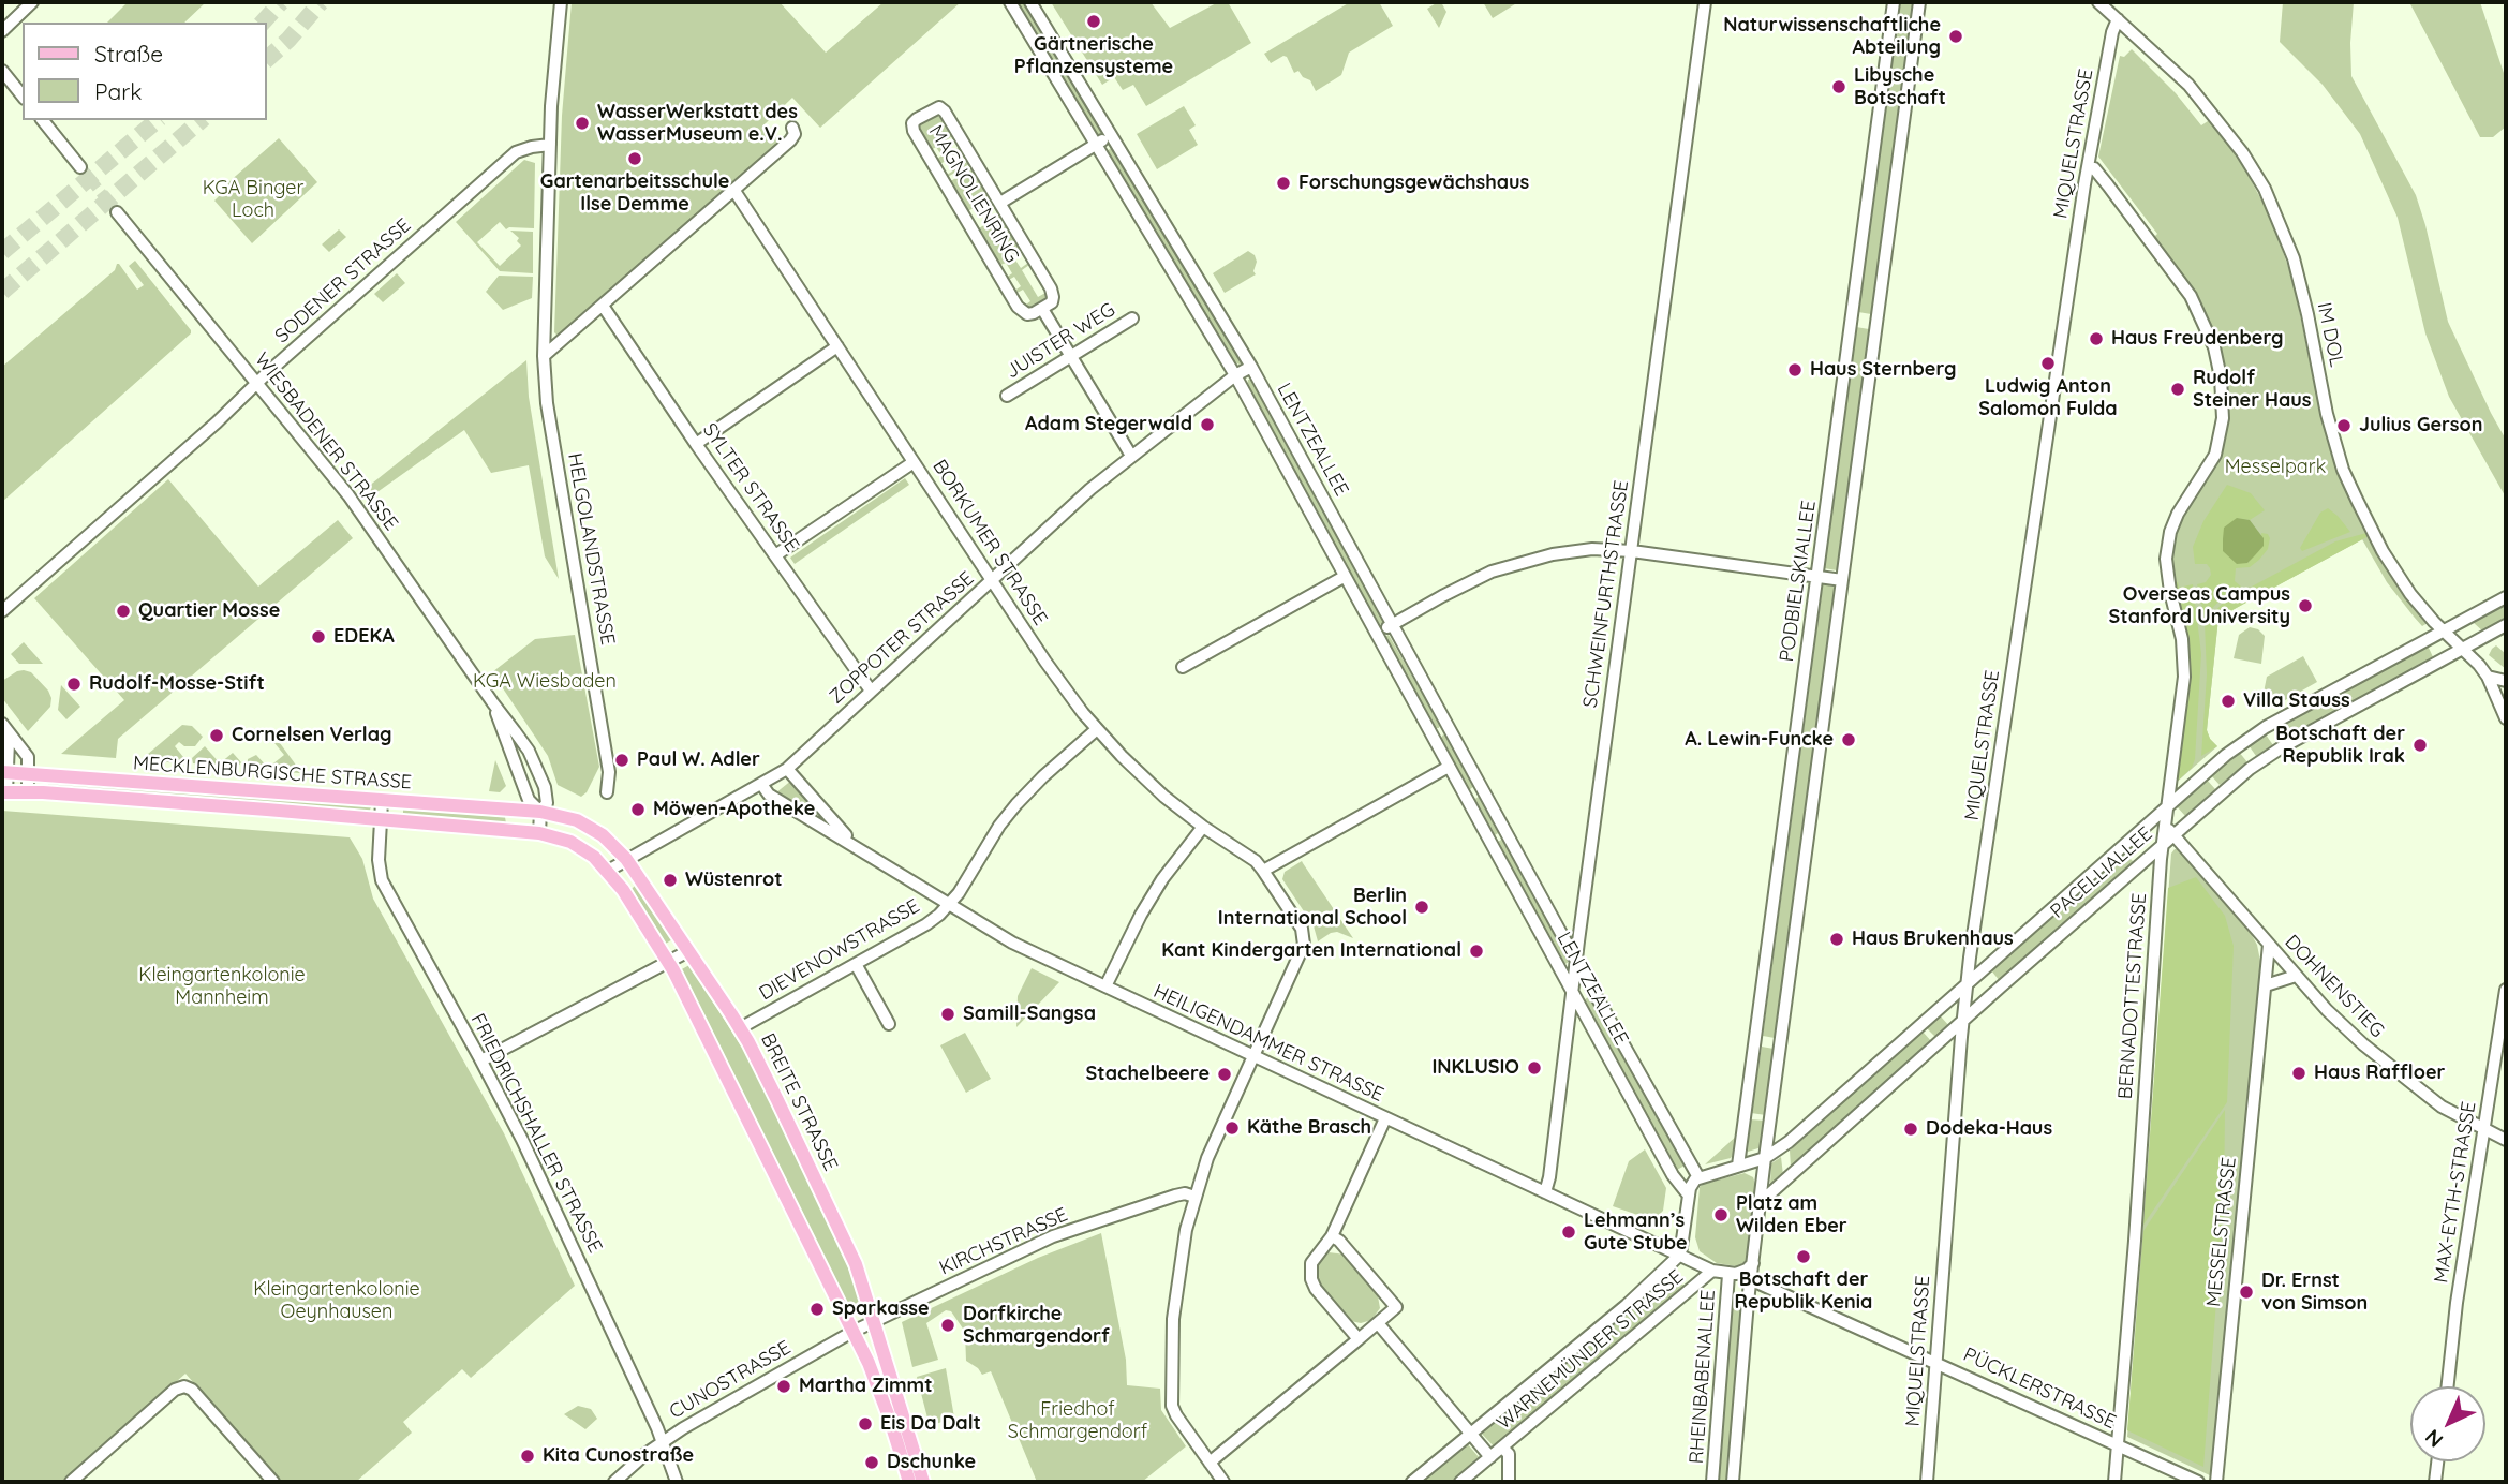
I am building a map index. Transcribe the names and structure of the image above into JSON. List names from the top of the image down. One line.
{"streets":{"main road":["MECKLENBURGISCHE STRASSE","BREITE STRASSE"],"street":["MIQUELSTRASSE","MAGNOLIENRING","SODENER STRASSE","IM DOL","JUISTER WEG","LENTZEALLEE","WIESBADENER STRASSE","SYLTER STRASSE","BORKUMER STRASSE","HELGOLANDSTRASSE","PODBIELSKIALLEE","SCHWEINFURTHSTRASSE","ZOPPOTER STRASSE","PACELLIALLEE","DIEVENOWSTRASSE","DOHNENSTIEG","BERNADOTTESTRASSE","HEILIGENDAMMER STRASSE","FRIEDRICHSHALLER STRASSE","MAX-EYTH-STRASSE","MESSELSTRASSE","KIRCHSTRASSE","WARNEMÜNDER STRASSE","RHEINBABENALLEE","CUNOSTRASSE","PÜCKLERSTRASSE"]},"crossings":[["MIQUELSTRASSE","IM DOL"],["MIQUELSTRASSE","PACELLIALLEE"],["MIQUELSTRASSE","BERNADOTTESTRASSE"],["MIQUELSTRASSE","PÜCKLERSTRASSE"],["MAGNOLIENRING","LENTZEALLEE"],["SODENER STRASSE","WIESBADENER STRASSE"],["SODENER STRASSE","HELGOLANDSTRASSE"],["IM DOL","PACELLIALLEE"],["LENTZEALLEE","SCHWEINFURTHSTRASSE"],["LENTZEALLEE","ZOPPOTER STRASSE"],["WIESBADENER STRASSE","MECKLENBURGISCHE STRASSE"],["WIESBADENER STRASSE","BREITE STRASSE"],["SYLTER STRASSE","ZOPPOTER STRASSE"],["BORKUMER STRASSE","ZOPPOTER STRASSE"],["BORKUMER STRASSE","DIEVENOWSTRASSE"],["BORKUMER STRASSE","HEILIGENDAMMER STRASSE"],["BORKUMER STRASSE","KIRCHSTRASSE"],["SCHWEINFURTHSTRASSE","HEILIGENDAMMER STRASSE"],["ZOPPOTER STRASSE","HEILIGENDAMMER STRASSE"],["ZOPPOTER STRASSE","BREITE STRASSE"],["MECKLENBURGISCHE STRASSE","BREITE STRASSE"],["MECKLENBURGISCHE STRASSE","FRIEDRICHSHALLER STRASSE"],["PACELLIALLEE","DOHNENSTIEG"],["PACELLIALLEE","BERNADOTTESTRASSE"],["DIEVENOWSTRASSE","HEILIGENDAMMER STRASSE"],["DIEVENOWSTRASSE","BREITE STRASSE"],["DOHNENSTIEG","BERNADOTTESTRASSE"],["DOHNENSTIEG","MAX-EYTH-STRASSE"],["DOHNENSTIEG","MESSELSTRASSE"],["BERNADOTTESTRASSE","PÜCKLERSTRASSE"],["HEILIGENDAMMER STRASSE","WARNEMÜNDER STRASSE"],["BREITE STRASSE","KIRCHSTRASSE"],["BREITE STRASSE","CUNOSTRASSE"],["FRIEDRICHSHALLER STRASSE","CUNOSTRASSE"],["KIRCHSTRASSE","CUNOSTRASSE"],["RHEINBABENALLEE","PÜCKLERSTRASSE"]],"parks":["KGA Binger Loch","Messelpark","KGA Wiesbaden","Kleingartenkolonie Mannheim","Kleingartenkolonie Oeynhausen","Friedhof Schmargendorf"],"places":["Gärtnerische Pflanzensysteme","Naturwissenschaftliche Abteilung","Libysche Botschaft","WasserWerkstatt des WasserMuseum e.V.","Gartenarbeitsschule Ilse Demme","Forschungsgewächshaus","Haus Freudenberg","Ludwig Anton Salomon Fulda","Haus Sternberg","Rudolf Steiner Haus","Adam Stegerwald","Julius Gerson","Overseas Campus Stanford University","Quartier Mosse","EDEKA","Rudolf-Mosse-Stift","Villa Stauss","Cornelsen Verlag","A. Lewin-Funcke","Botschaft der Republik Irak","Paul W. Adler","Möwen-Apotheke","Wüstenrot","Berlin International School","Haus Brukenhaus","Kant Kindergarten International","Samill-Sangsa","INKLUSIO","Haus Raffloer","Stachelbeere","Käthe Brasch","Dodeka-Haus","Platz am Wilden Eber","Lehmann’s Gute Stube","Botschaft der Republik Kenia","Dr. Ernst von Simson","Sparkasse","Dorfkirche Schmargendorf","Martha Zimmt","Eis Da Dalt","Kita Cunostraße","Dschunke"],"legend":["Straße","Park"],"north":"bottom left"}
